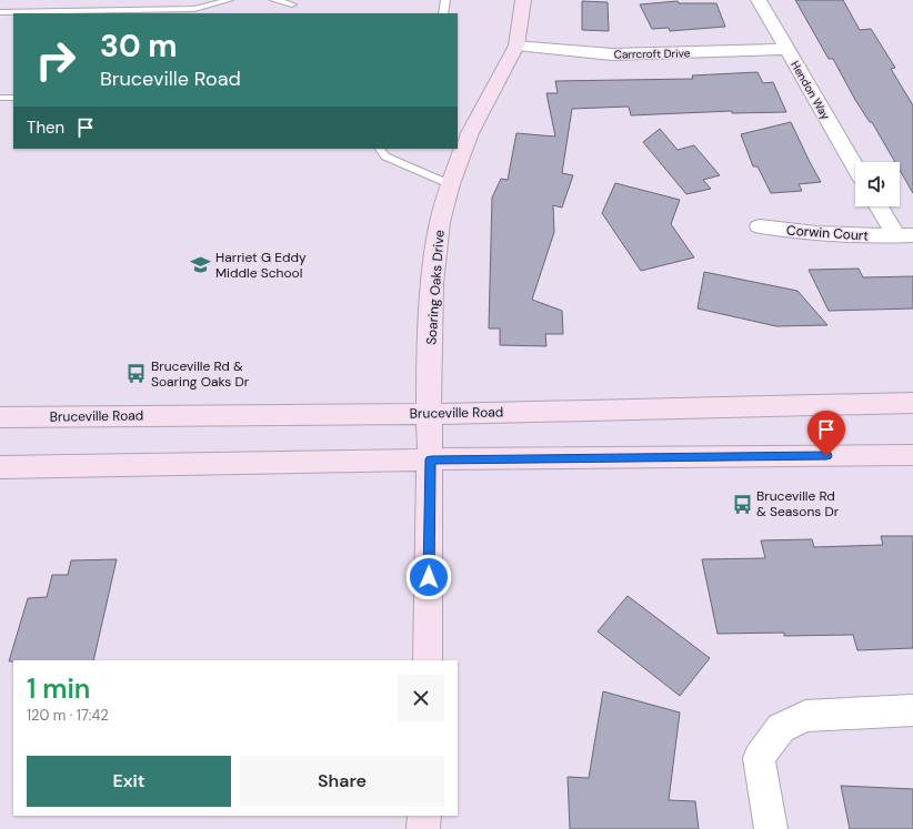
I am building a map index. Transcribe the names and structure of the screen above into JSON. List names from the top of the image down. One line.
{"streets":{"main road":["Soaring Oaks Drive","Bruceville Road"],"street":["Carrcroft Drive","Hendon Way","Corwin Court"]},"crossings":[["Carrcroft Drive","Hendon Way"],["Carrcroft Drive","Soaring Oaks Drive"],["Soaring Oaks Drive","Bruceville Road"]],"places":{"school or university":["Harriet G Eddy Middle School"],"bus stop":["Bruceville Rd & Soaring Oaks Dr","Bruceville Rd & Seasons Dr"]},"page":{"turn":["30 m","Bruceville Road"],"then":"Then","heading":["1 min","120 m · 17:42"],"buttons":["Exit","Share"]}}
